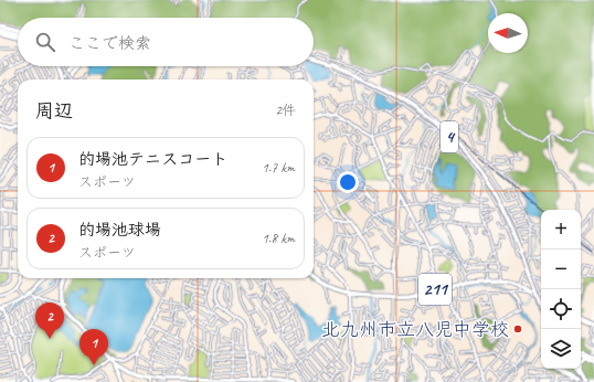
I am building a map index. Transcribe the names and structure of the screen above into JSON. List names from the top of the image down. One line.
{"streets":{"highway":["4","211"]},"places":["北九州市立八児中学校"],"north":"left","page":{"search":"ここで検索","heading":["周辺","2件"],"list":[{"mark":"1","name":"的場池テニスコート","note":"スポーツ","value":"1.7 km"},{"mark":"2","name":"的場池球場","note":"スポーツ","value":"1.8 km"}],"map_buttons":["+","−"],"pins":["2","1"]}}
